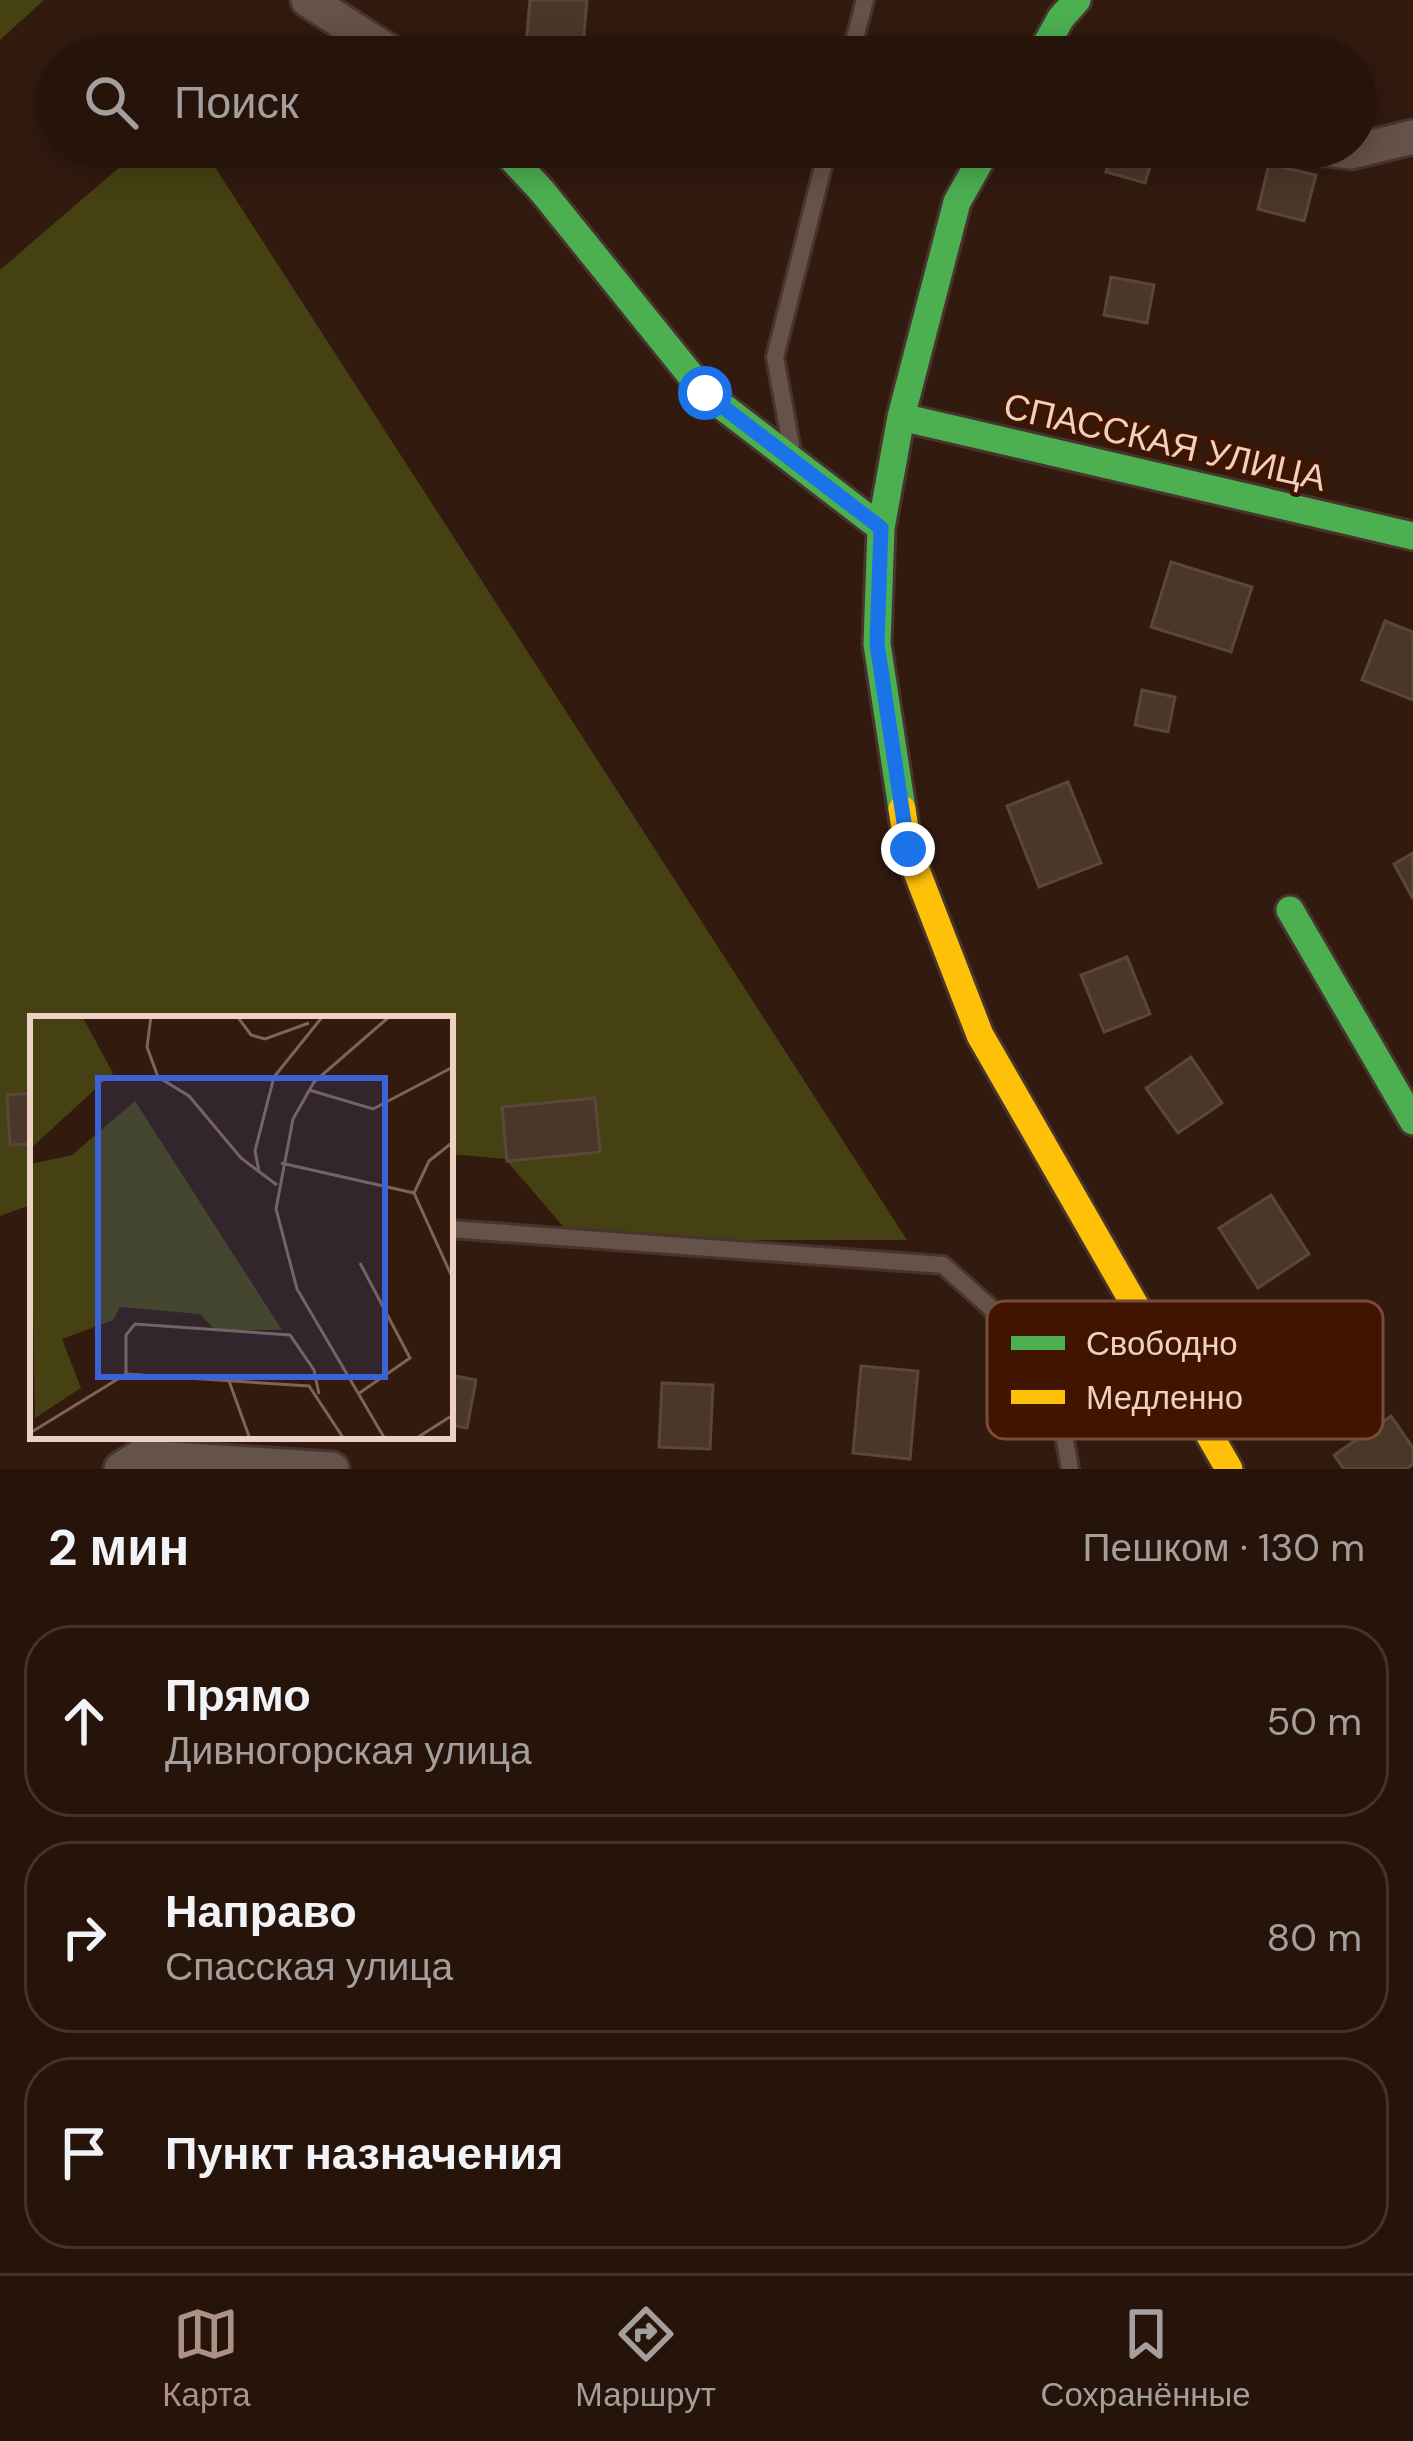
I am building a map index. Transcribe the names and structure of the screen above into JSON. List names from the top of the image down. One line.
{"streets":{"street":["СПАССКАЯ УЛИЦА"]},"legend":["Свободно","Медленно"],"page":{"search":"Поиск","heading":["2 мин","Пешком · 130 m"],"list":[["Прямо","Дивногорская улица","50 m"],["Направо","Спасская улица","80 m"],"Пункт назначения"],"nav":["Карта","Маршрут","Сохранённые"]}}
